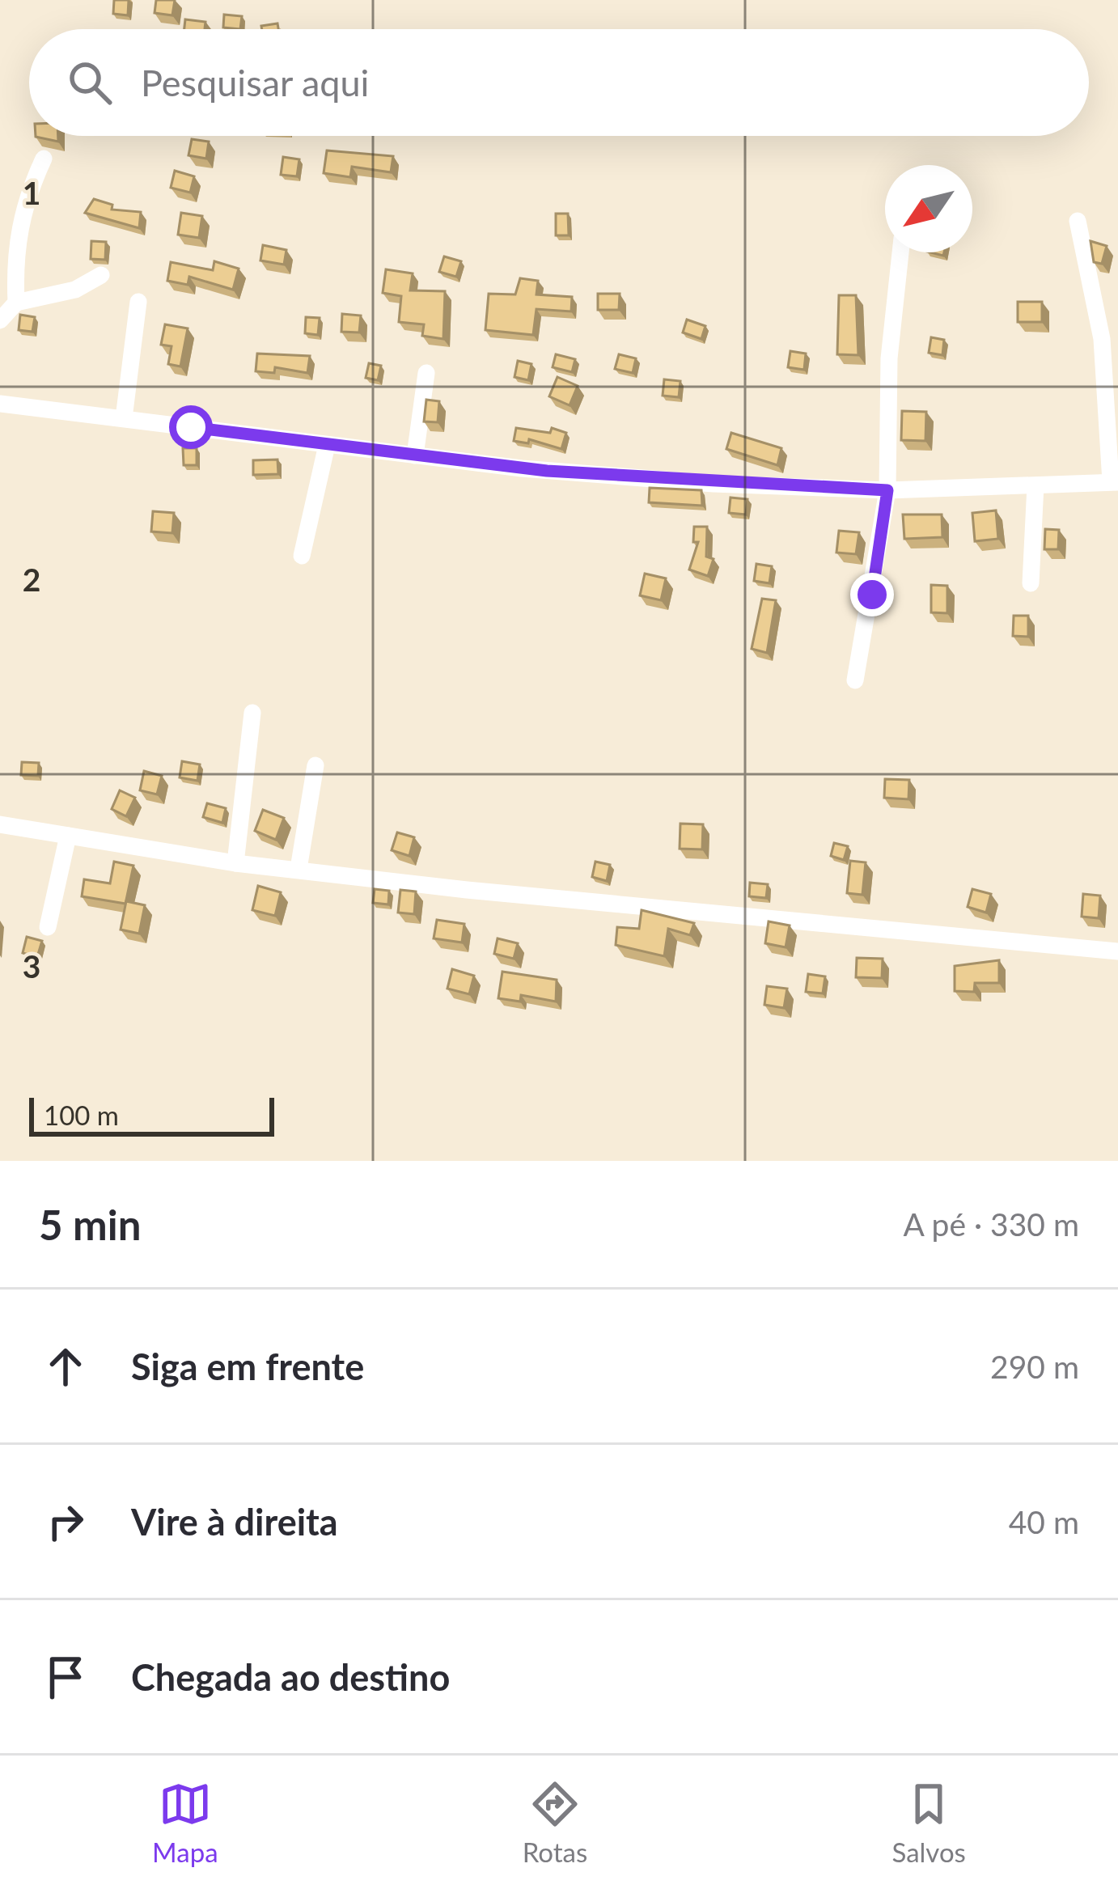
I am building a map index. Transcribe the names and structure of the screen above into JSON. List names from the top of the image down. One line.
{"scale_bar":"100 m","north":"bottom left","page":{"search":"Pesquisar aqui","scale":"100 m","heading":["5 min","A pé · 330 m"],"list":[["Siga em frente","290 m"],["Vire à direita","40 m"],"Chegada ao destino"],"nav":["Mapa","Rotas","Salvos"]},"grid":{"rows":["1","2","3"]}}
